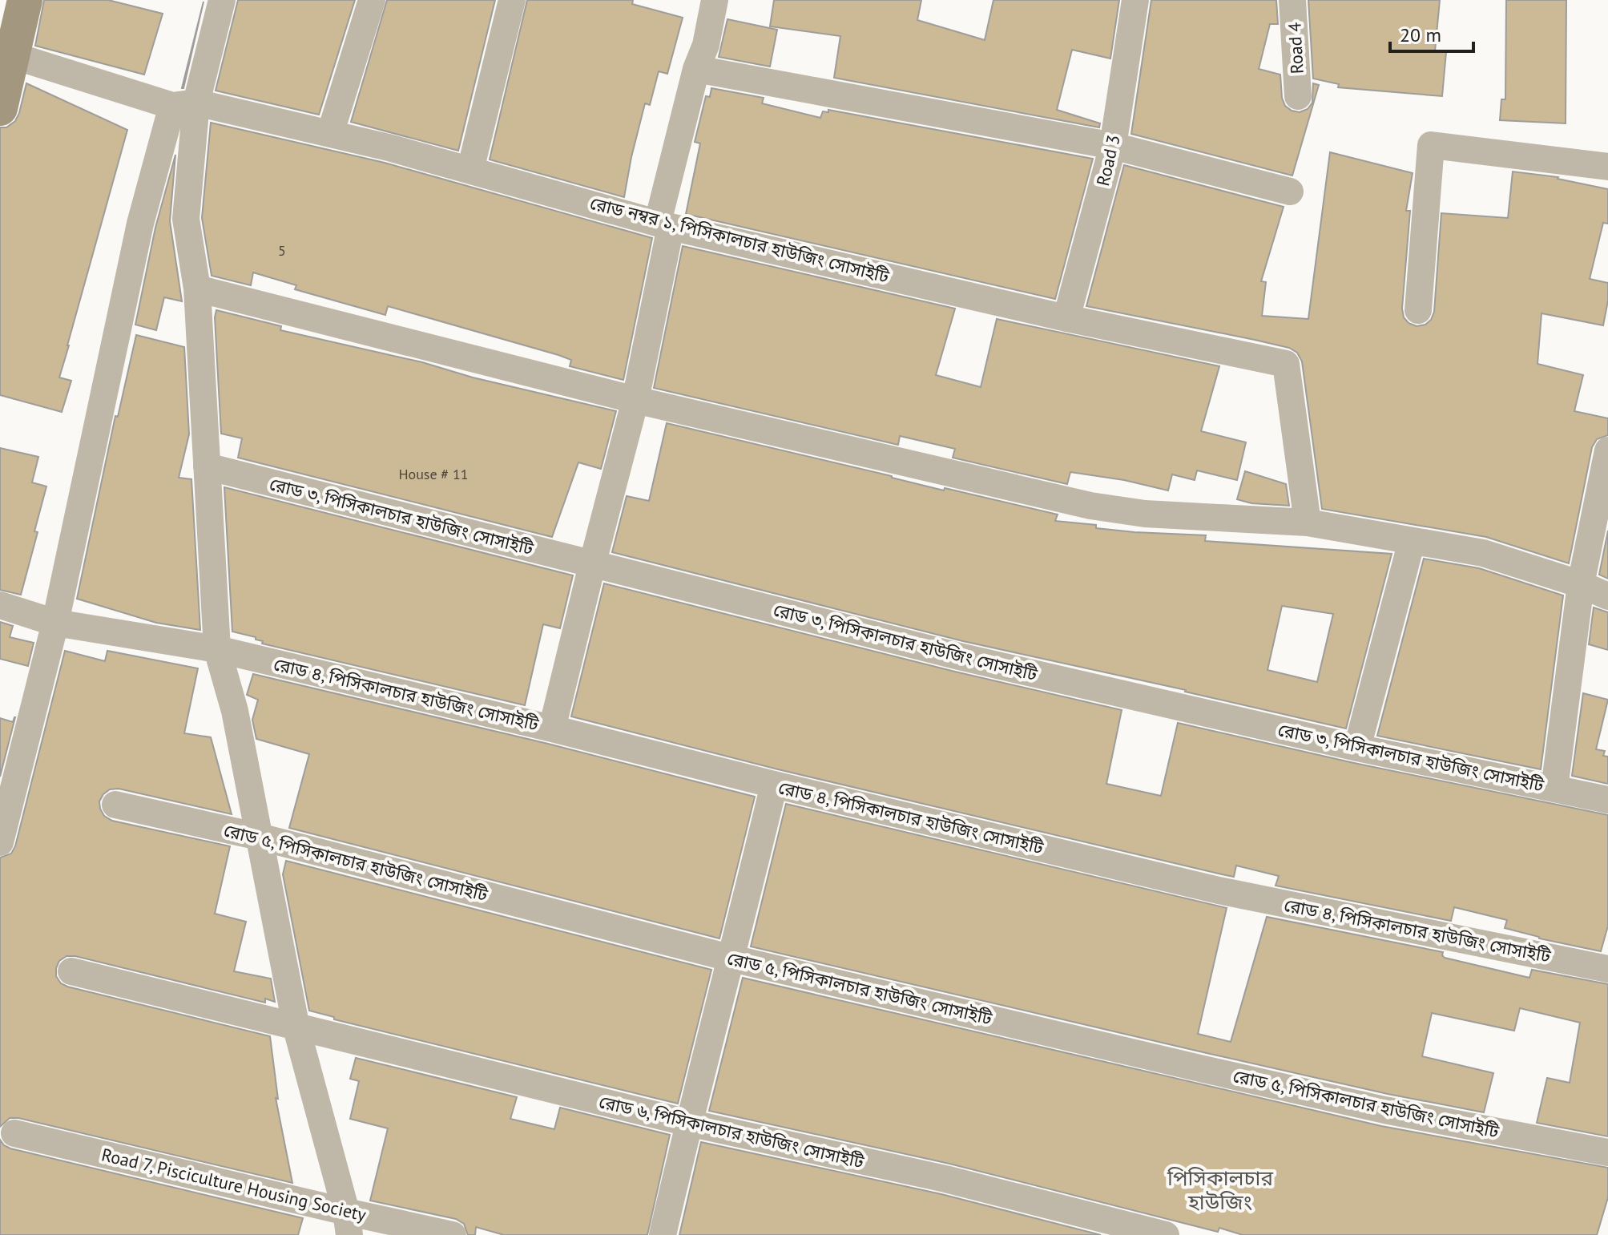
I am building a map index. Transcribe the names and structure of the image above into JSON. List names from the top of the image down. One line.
{"streets":{"street":["Road 4","Road 3","রোড নম্বর ১, পিসিকালচার হাউজিং সোসাইটি","রোড ৩, পিসিকালচার হাউজিং সোসাইটি","রোড ৪, পিসিকালচার হাউজিং সোসাইটি","রোড ৫, পিসিকালচার হাউজিং সোসাইটি","রোড ৬, পিসিকালচার হাউজিং সোসাইটি","Road 7, Pisciculture Housing Society"]},"crossings":[["Road 3","রোড নম্বর ১, পিসিকালচার হাউজিং সোসাইটি"]],"districts":["পিসিকালচার হাউজিং"],"house_numbers":["5","House # 11"],"scale_bar":"20 m"}
